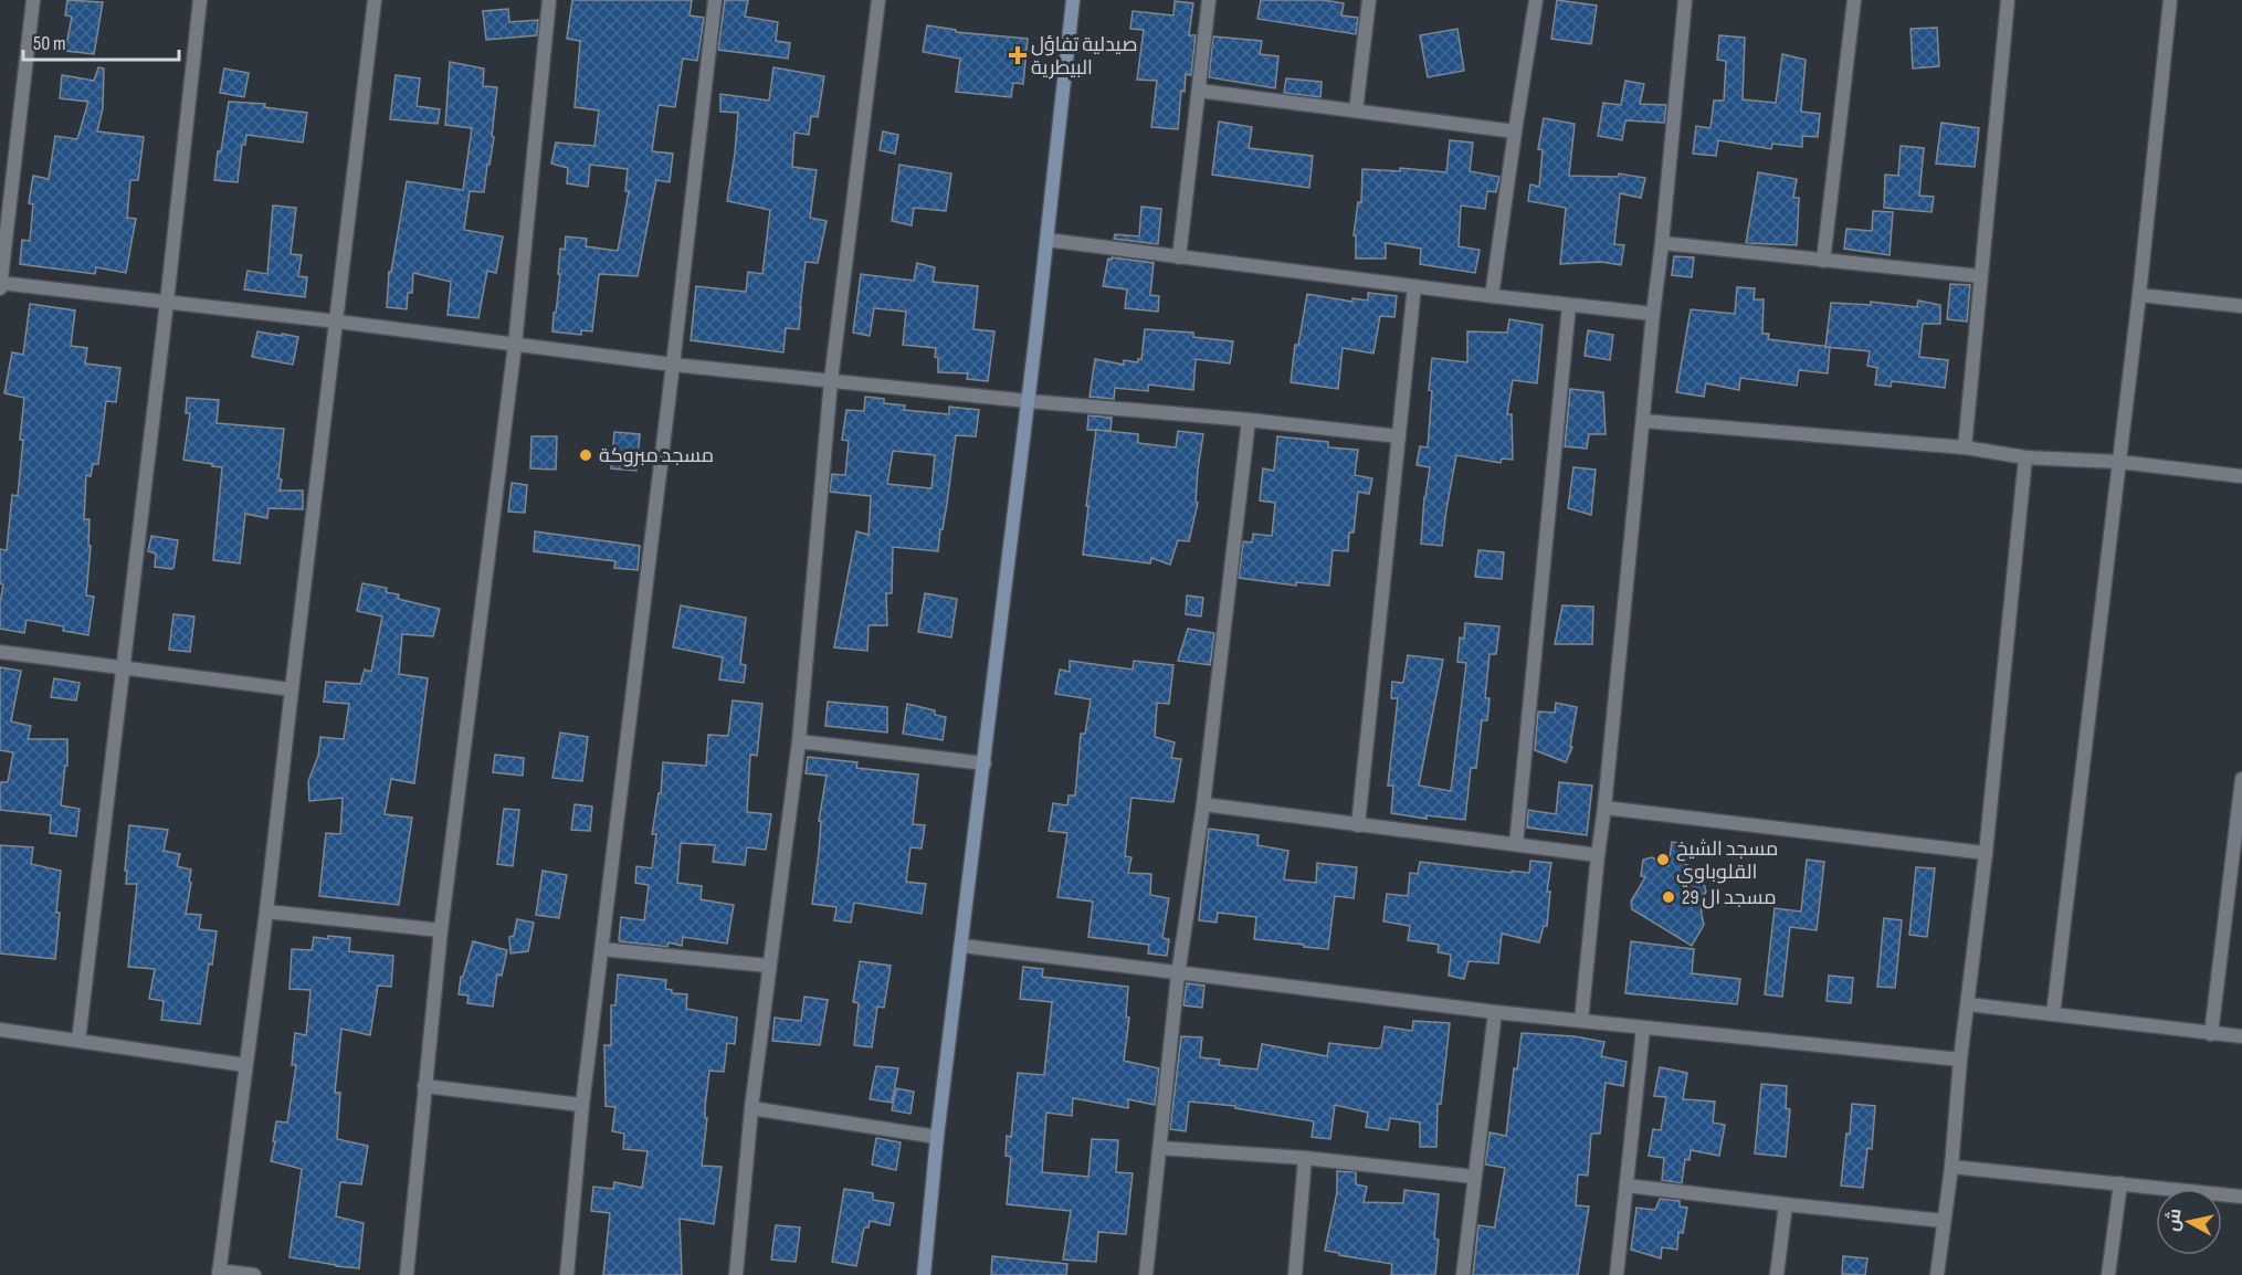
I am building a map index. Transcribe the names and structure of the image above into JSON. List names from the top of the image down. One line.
{"places":{"health":["صيدلية تفاؤل البيطرية"],"other":["مسجد مبروكة","مسجد الشيخ القلوباوي","مسجد ال 29"]},"scale_bar":"50 m","north":"left"}
